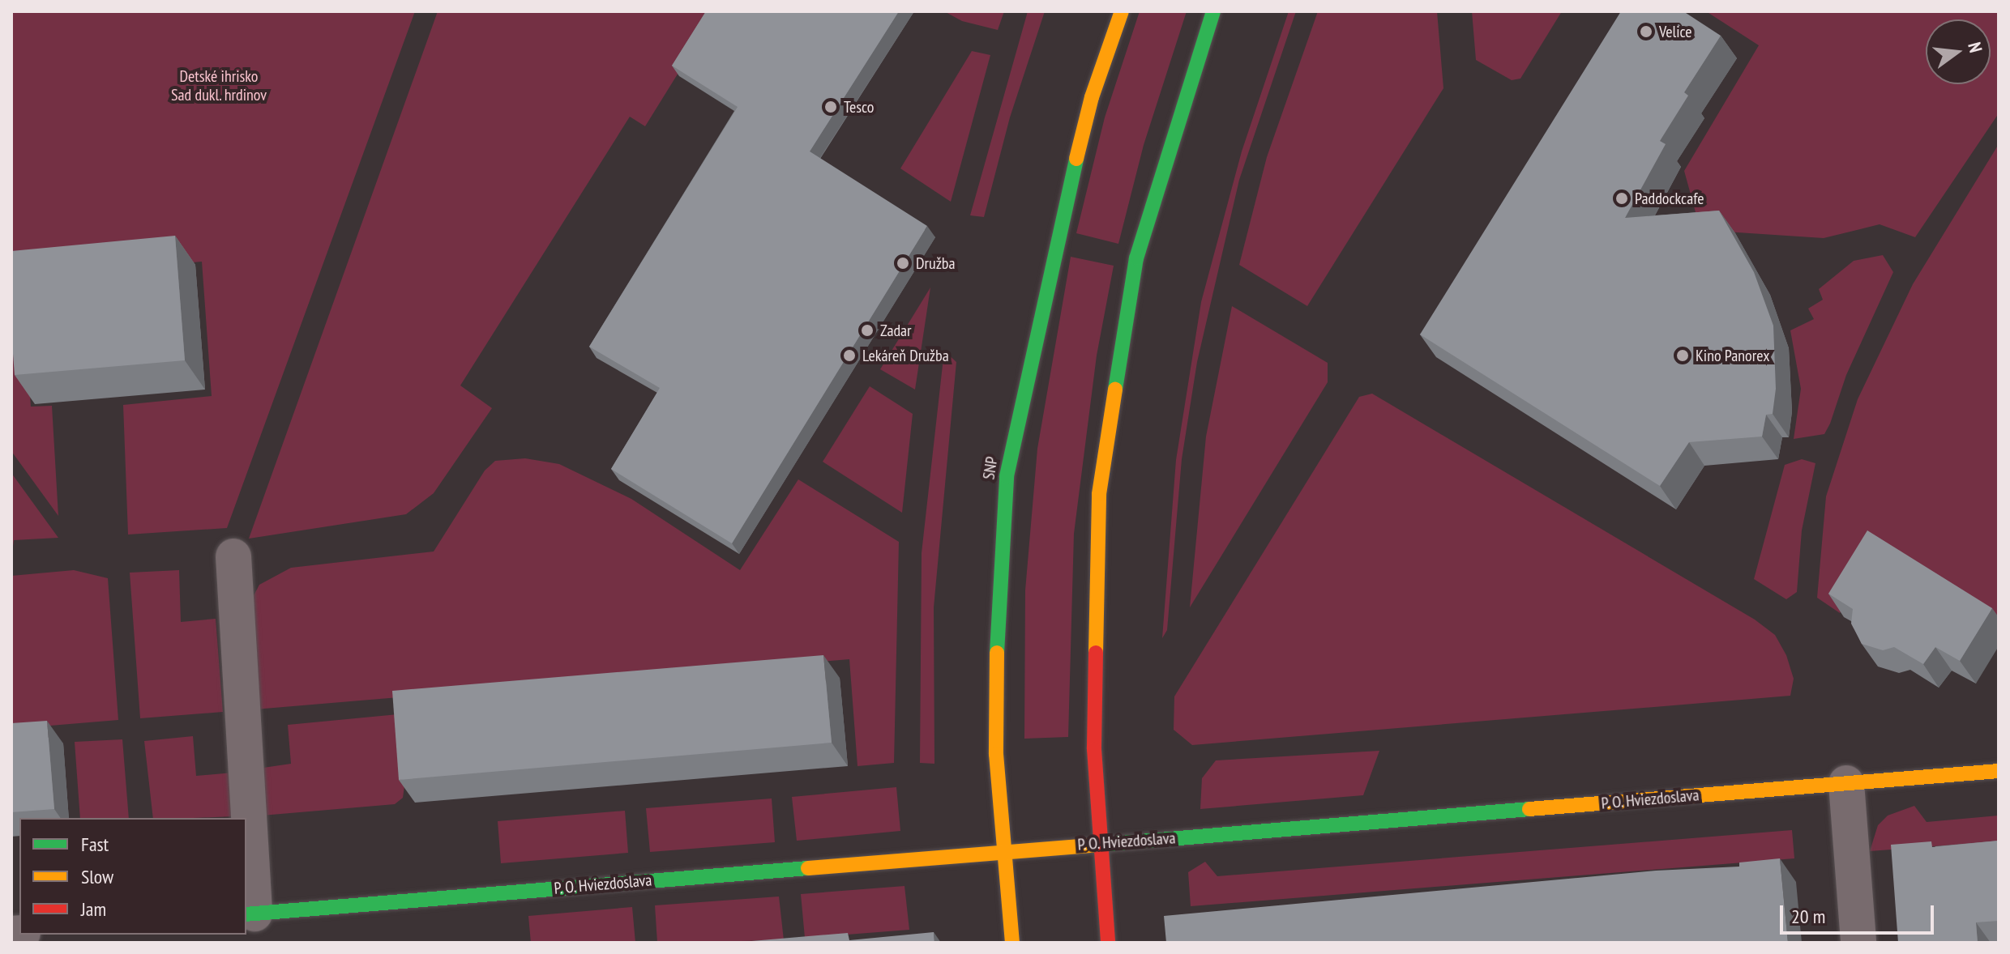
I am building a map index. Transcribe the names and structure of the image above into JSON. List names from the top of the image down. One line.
{"streets":{"street":["SNP","P. O. Hviezdoslava"]},"crossings":[["SNP","P. O. Hviezdoslava"]],"parks":["Detské ihrisko Sad dukl. hrdinov"],"places":["Velice","Tesco","Paddockcafe","Družba","Zadar","Lekáreň Družba","Kino Panorex"],"legend":["Fast","Slow","Jam"],"scale_bar":"20 m","north":"right"}
